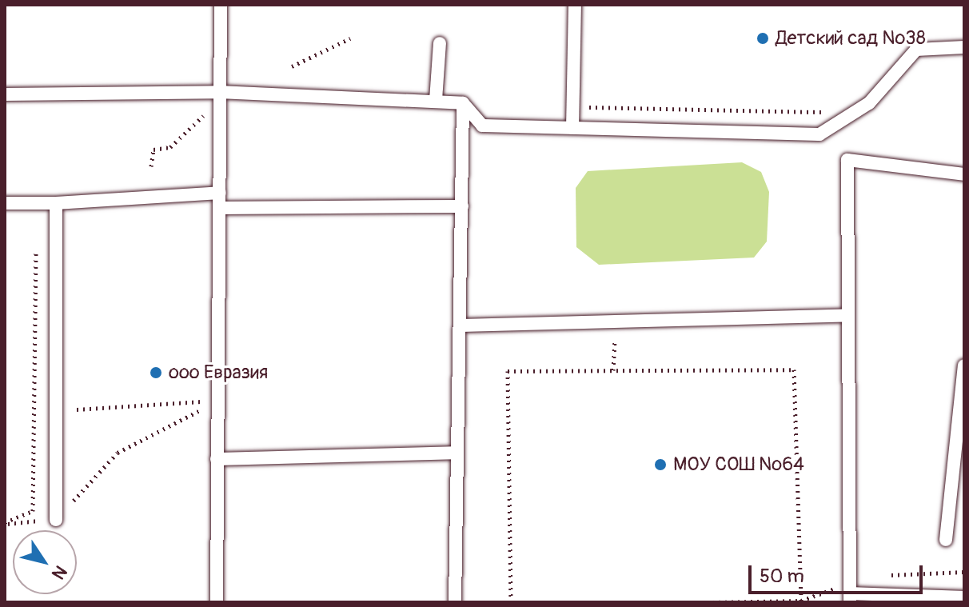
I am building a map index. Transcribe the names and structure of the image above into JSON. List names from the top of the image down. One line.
{"places":["Детский сад №38","ооо Евразия","МОУ СОШ №64"],"scale_bar":"50 m","north":"bottom right"}
